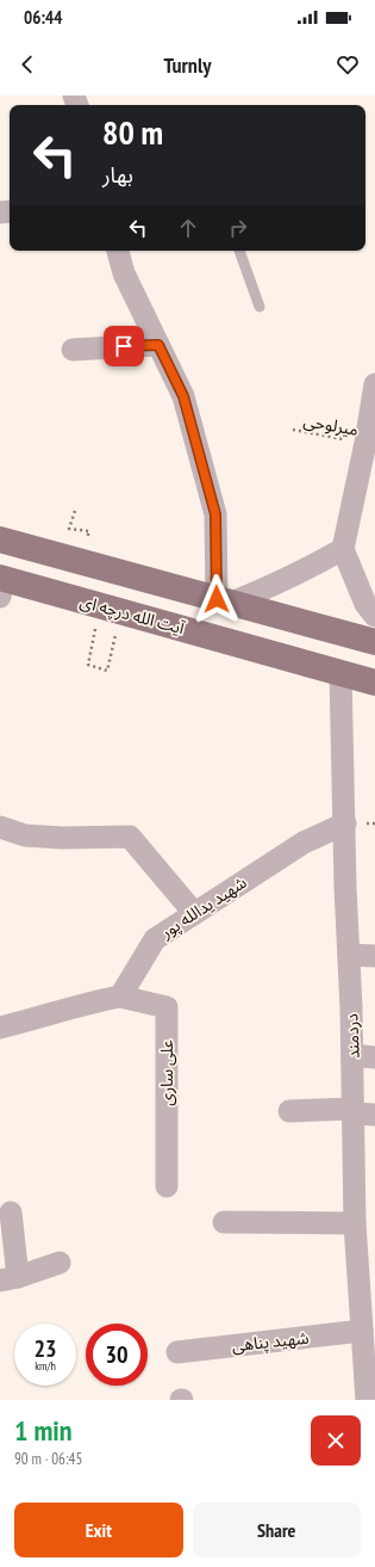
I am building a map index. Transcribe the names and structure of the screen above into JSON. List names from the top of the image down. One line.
{"streets":{"main road":["آیت الله درچه ای"],"street":["شهید یدالله پور","دردمند","علی ساری","شهید پناهی"],"path":["میرلوحی"]},"crossings":[["آیت الله درچه ای","دردمند"],["شهید یدالله پور","دردمند"],["شهید یدالله پور","علی ساری"],["دردمند","شهید پناهی"]],"page":{"status":"06:44","header":"Turnly","turn":["80 m","بهار"],"speed":"23 km/h","limit":"30","heading":["1 min","90 m · 06:45"],"buttons":["Exit","Share"]}}
